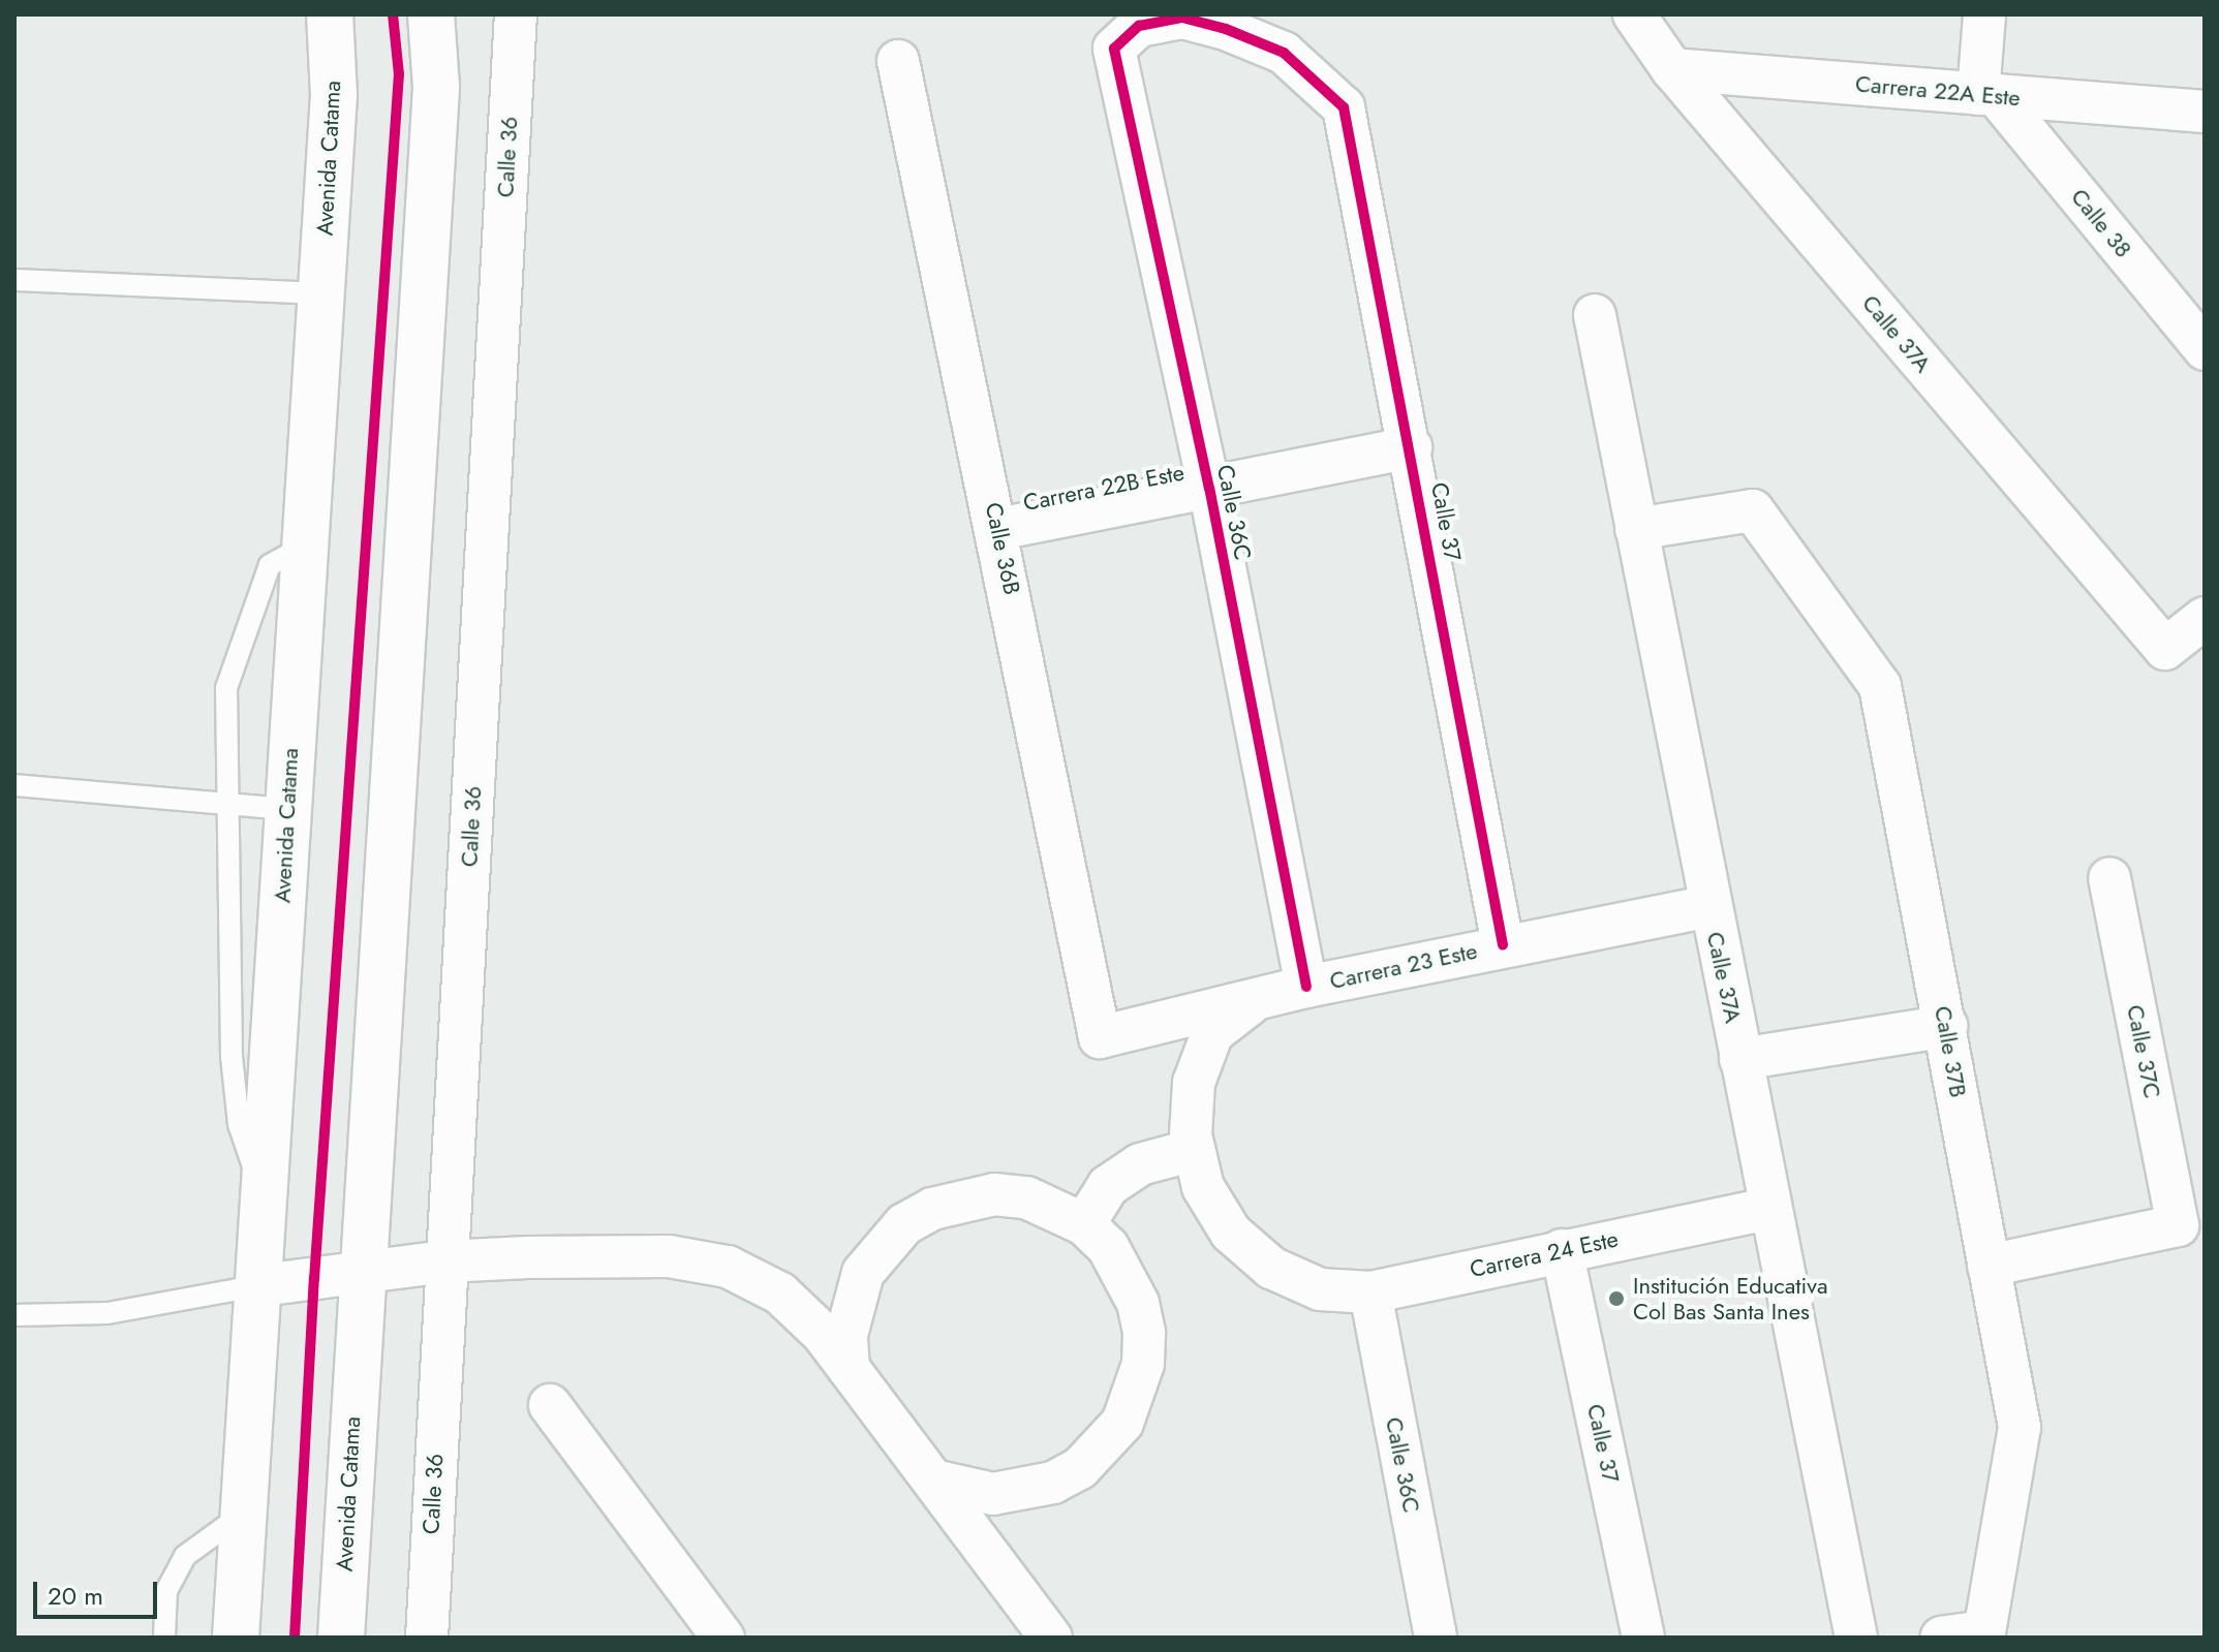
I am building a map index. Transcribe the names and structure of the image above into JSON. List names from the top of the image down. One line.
{"streets":{"main road":["Avenida Catama"],"street":["Carrera 22A Este","Calle 36","Calle 38","Calle 37A","Carrera 22B Este","Calle 36C","Calle 37","Calle 36B","Carrera 23 Este","Calle 37B","Calle 37C","Carrera 24 Este"]},"crossings":[["Carrera 22A Este","Calle 38"],["Carrera 22A Este","Calle 37A"],["Calle 37A","Carrera 23 Este"],["Calle 37A","Calle 37B"],["Calle 37A","Carrera 24 Este"],["Carrera 22B Este","Calle 36C"],["Carrera 22B Este","Calle 37"],["Carrera 22B Este","Calle 36B"],["Calle 36C","Calle 37"],["Calle 36C","Carrera 23 Este"],["Calle 36C","Carrera 24 Este"],["Calle 37","Carrera 23 Este"],["Calle 37","Carrera 24 Este"],["Calle 36B","Carrera 23 Este"],["Calle 37B","Calle 37C"]],"places":["Institución Educativa Col Bas Santa Ines"],"scale_bar":"20 m"}
